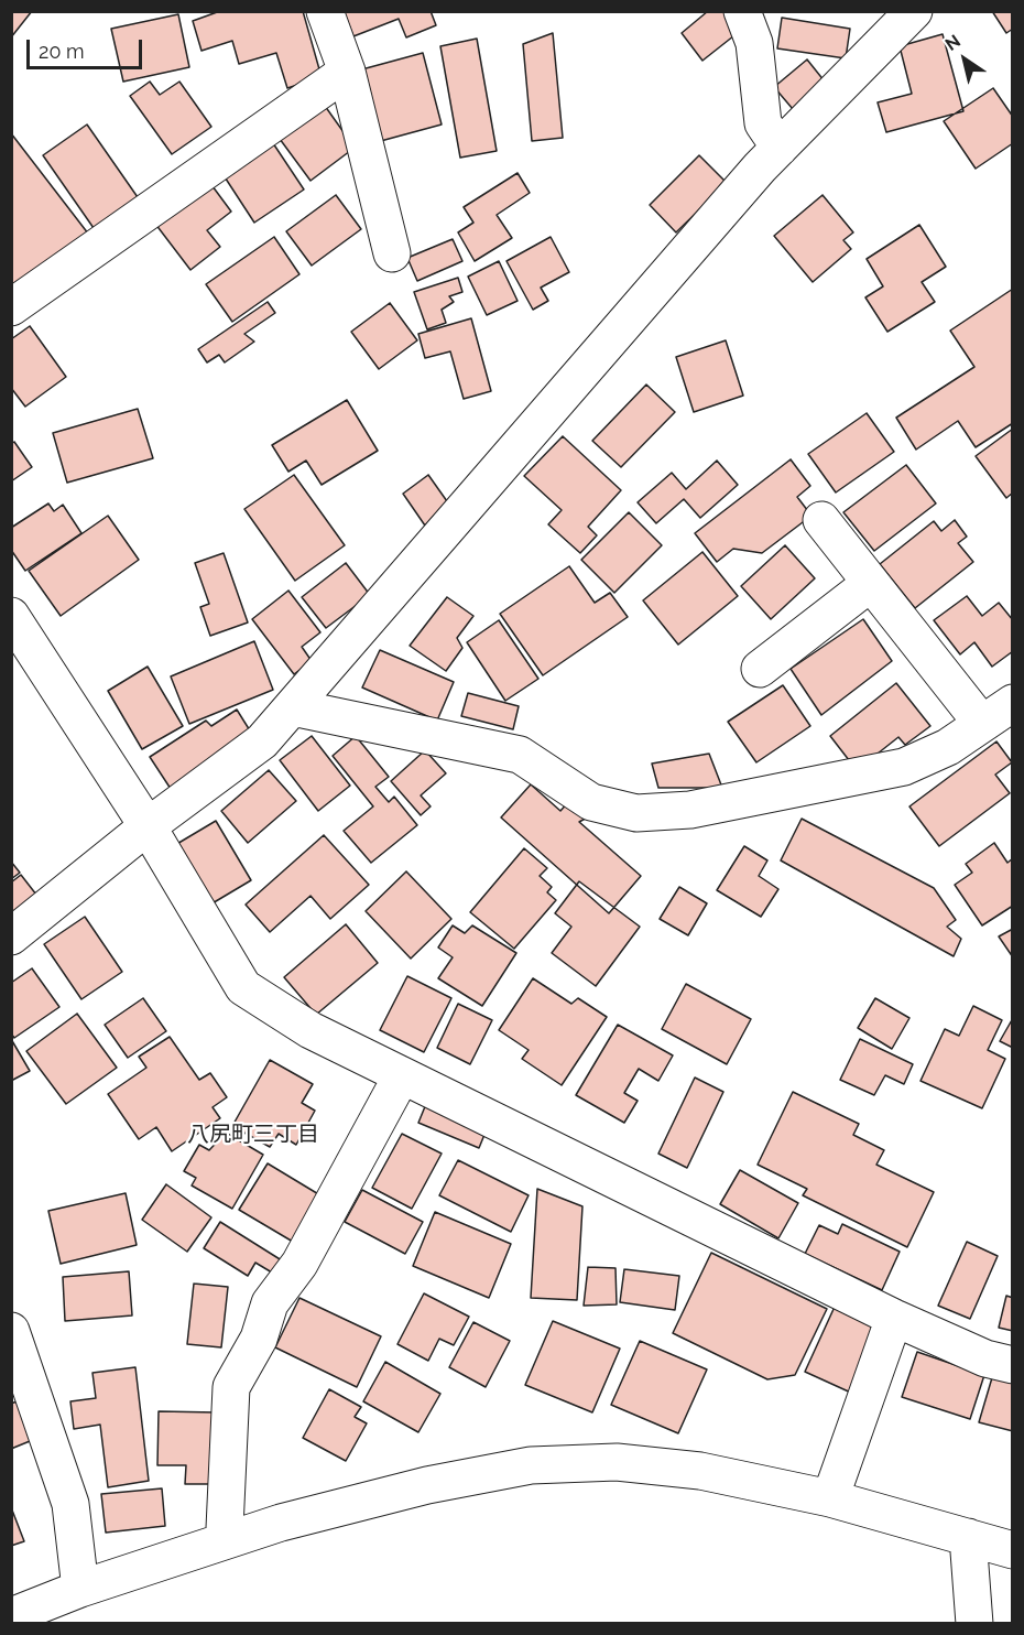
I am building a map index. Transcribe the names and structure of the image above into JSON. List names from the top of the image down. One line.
{"districts":["八尻町三丁目"],"scale_bar":"20 m","north":"top left"}
